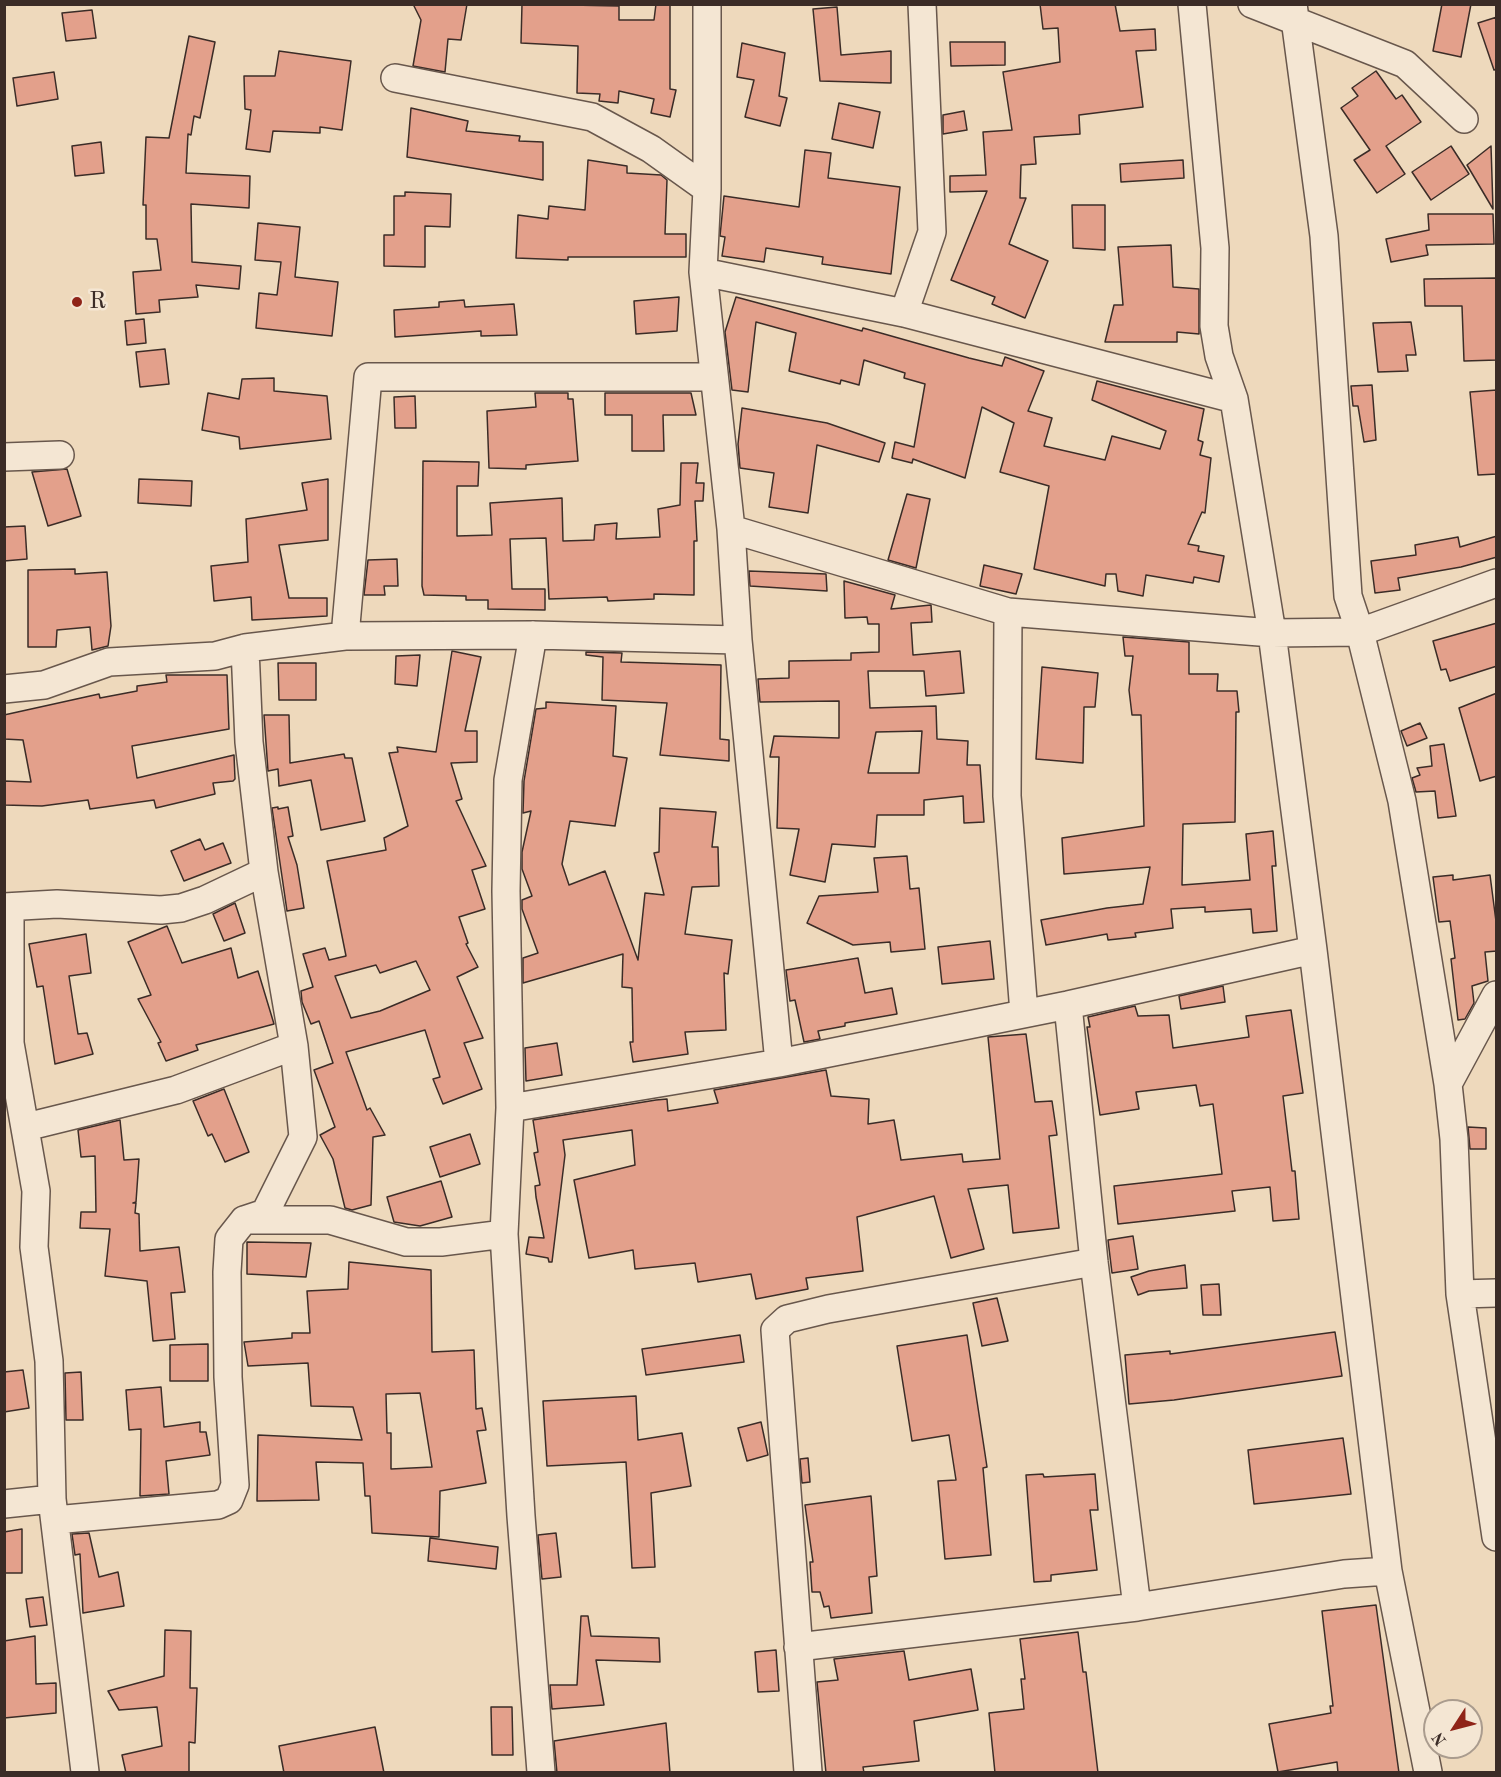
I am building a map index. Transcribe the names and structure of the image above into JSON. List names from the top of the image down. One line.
{"places":["R"],"north":"bottom left"}
